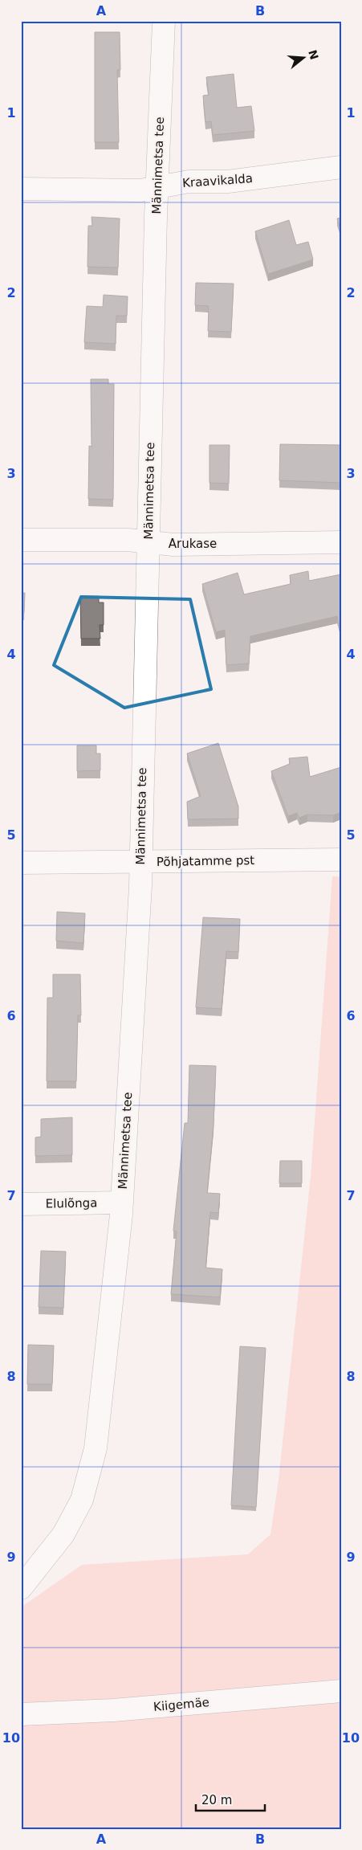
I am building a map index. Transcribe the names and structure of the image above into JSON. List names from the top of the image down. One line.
{"streets":{"street":["Männimetsa tee","Kraavikalda","Arukase","Põhjatamme pst","Elulõnga","Kiigemäe"]},"crossings":[["Männimetsa tee","Kraavikalda"],["Männimetsa tee","Arukase"],["Männimetsa tee","Põhjatamme pst"],["Männimetsa tee","Elulõnga"]],"scale_bar":"20 m","north":"right","grid":{"columns":["A","B"],"rows":["1","2","3","4","5","6","7","8","9","10"]}}
